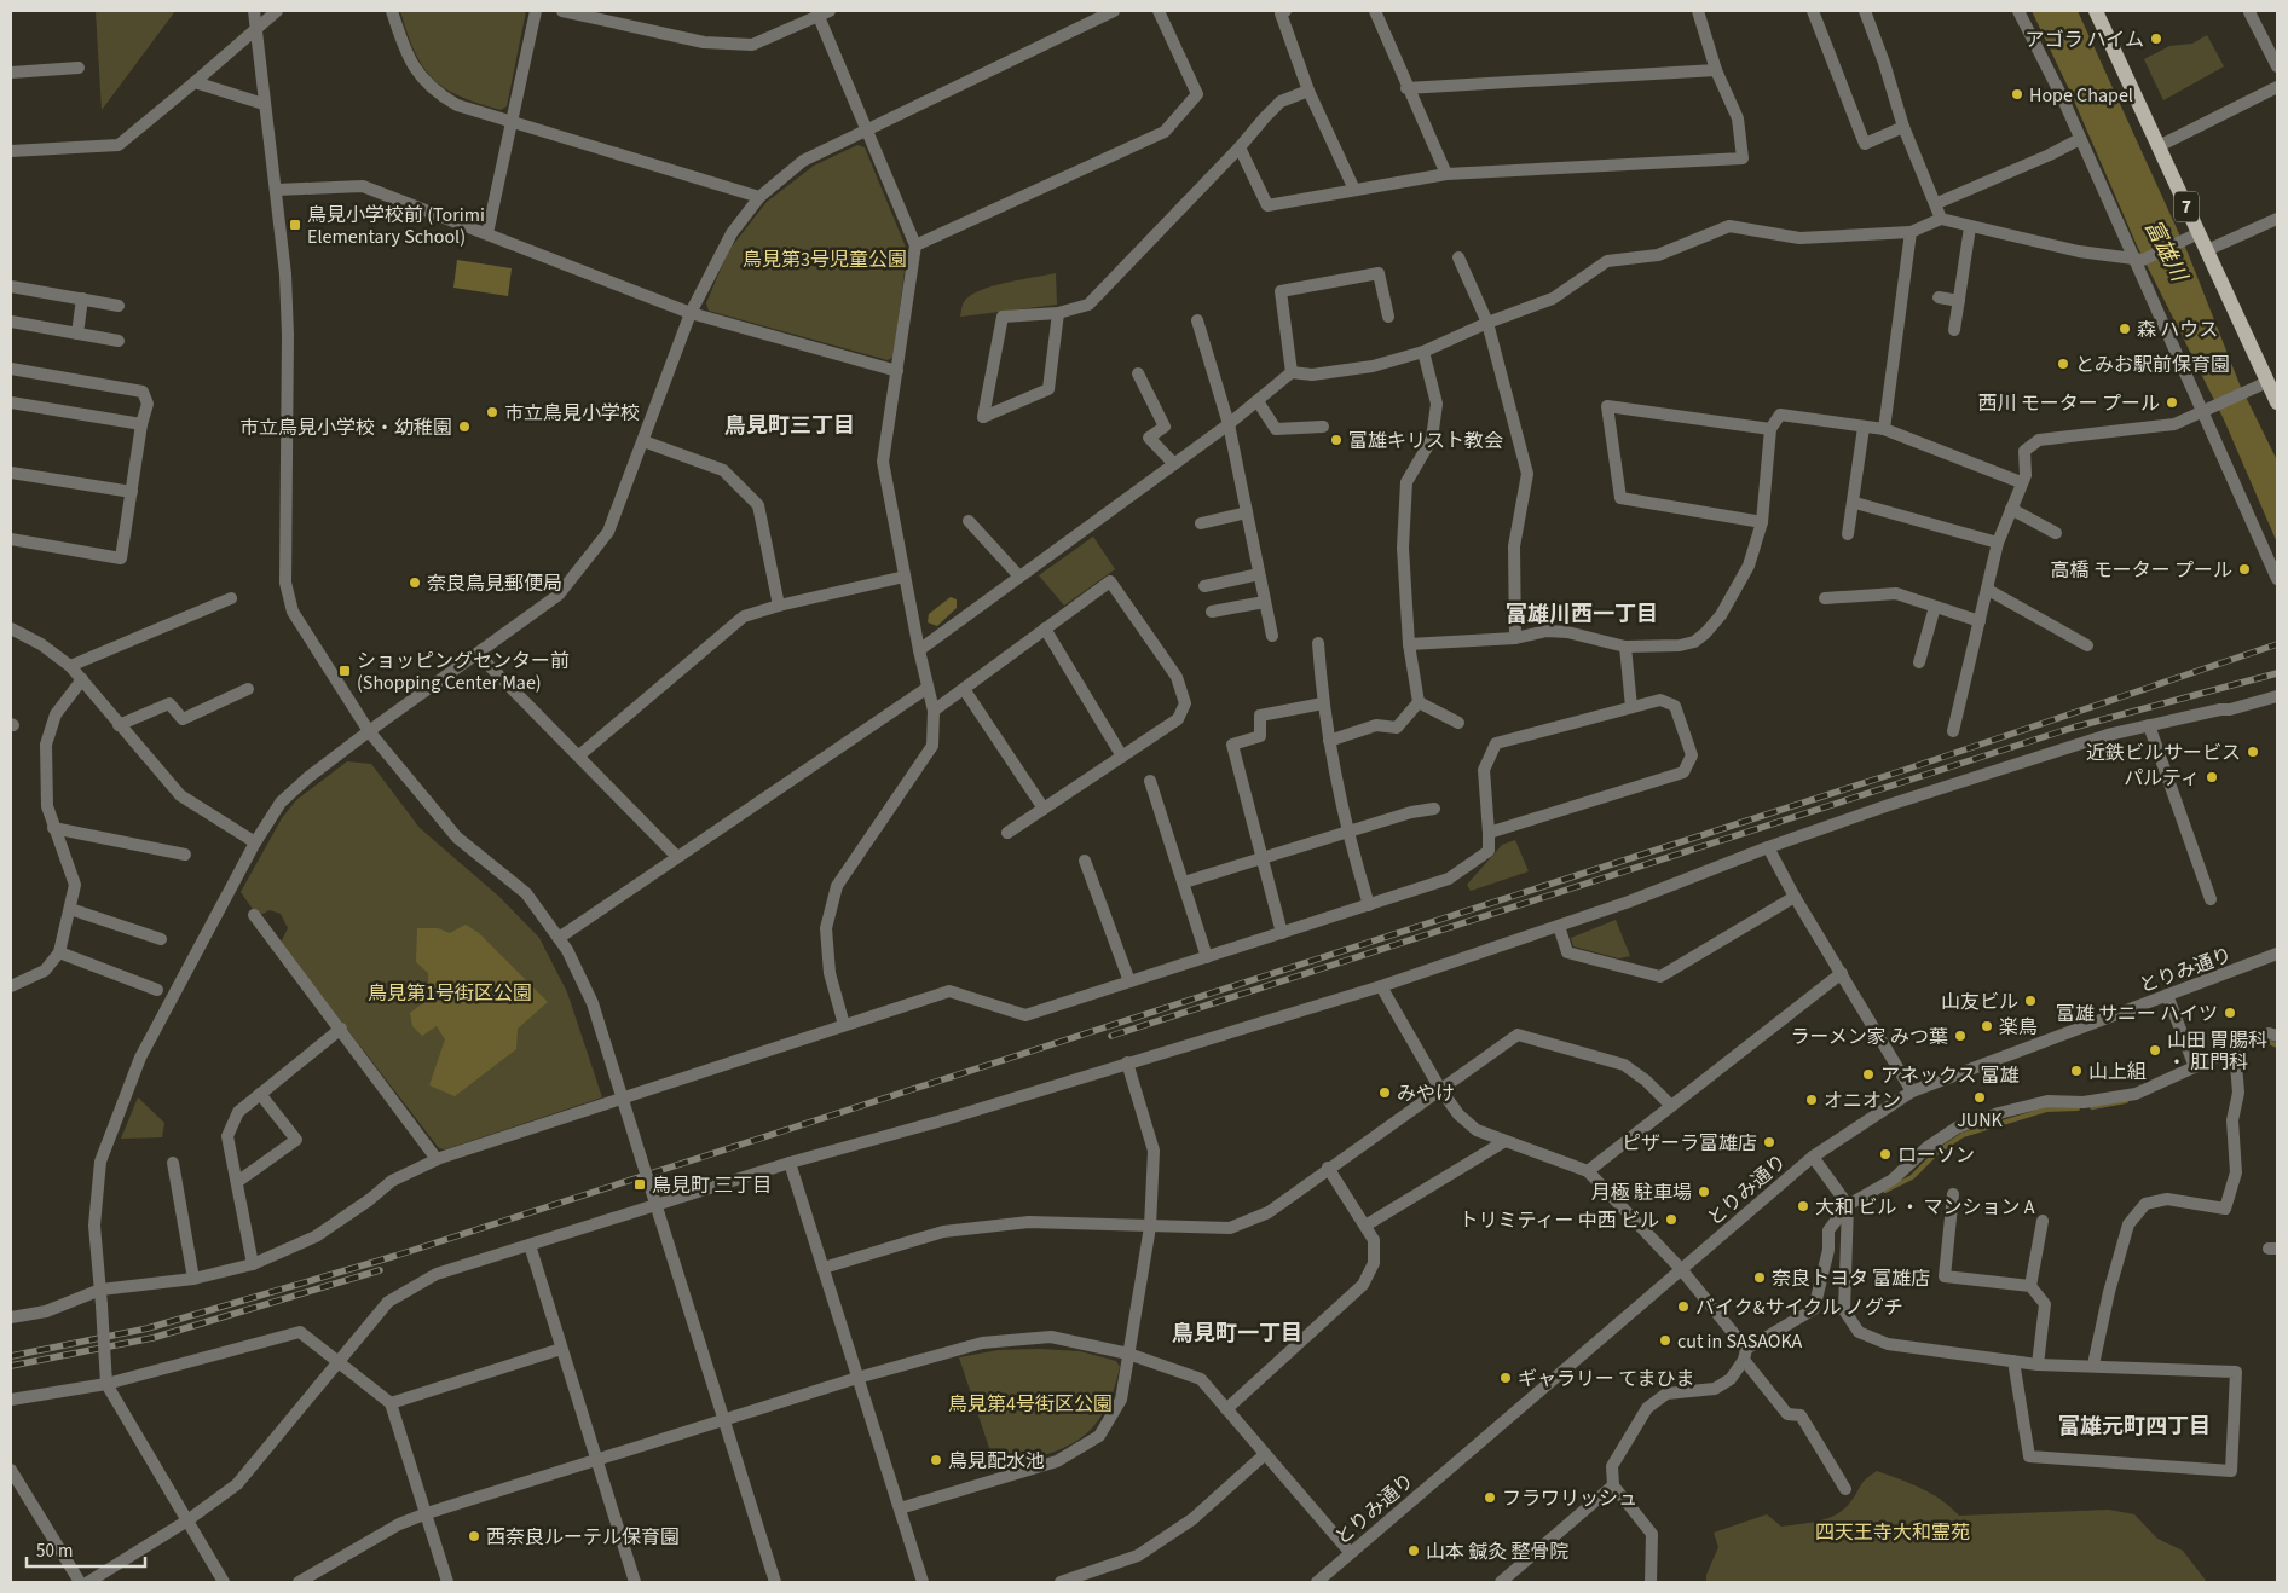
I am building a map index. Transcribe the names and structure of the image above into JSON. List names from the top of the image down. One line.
{"streets":{"main road":["7"],"street":["とりみ通り"]},"districts":["鳥見町三丁目","富雄川西一丁目","鳥見町一丁目","富雄元町四丁目"],"water":["富雄川"],"parks":["鳥見第3号児童公園","鳥見第1号街区公園","鳥見第4号街区公園","四天王寺大和霊苑"],"places":{"other":["アゴラ ハイム","Hope Chapel","森 ハウス","とみお駅前保育園","西川 モーター プール","市立鳥見小学校","市立鳥見小学校・幼稚園","富雄キリスト教会","高橋 モーター プール","奈良鳥見郵便局","近鉄ビルサービス","パルティ","山友ビル","富雄 サニー ハイツ","楽鳥","ラーメン家 みつ葉","山田 胃腸科 ・ 肛門科","山上組","アネックス 富雄","みやけ","JUNK","オニオン","ピザーラ富雄店","ローソン","月極 駐車場","大和 ビル ・ マンション A","トリミティー 中西 ビル","奈良トヨタ 富雄店","バイク&サイクル ノグチ","cut in SASAOKA","ギャラリー てまひま","鳥見配水池","フラワリッシュ","西奈良ルーテル保育園","山本 鍼灸 整骨院"],"transit":["鳥見小学校前 (Torimi Elementary School)","ショッピングセンター前 (Shopping Center Mae)","鳥見町 三丁目"]},"scale_bar":"50 m"}
